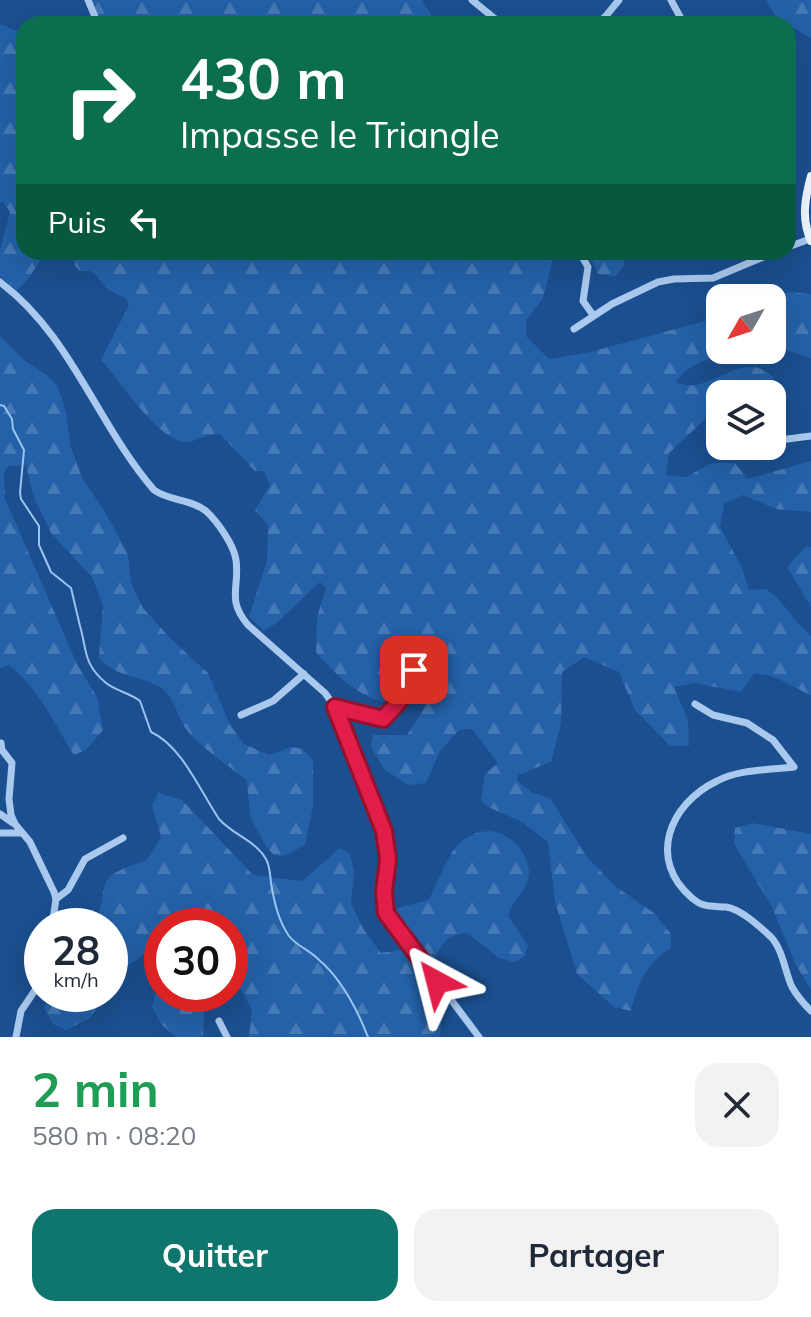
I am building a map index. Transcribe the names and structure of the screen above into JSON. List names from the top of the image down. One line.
{"north":"bottom left","page":{"turn":["430 m","Impasse le Triangle"],"then":"Puis","speed":"28 km/h","limit":"30","heading":["2 min","580 m · 08:20"],"buttons":["Quitter","Partager"]}}
